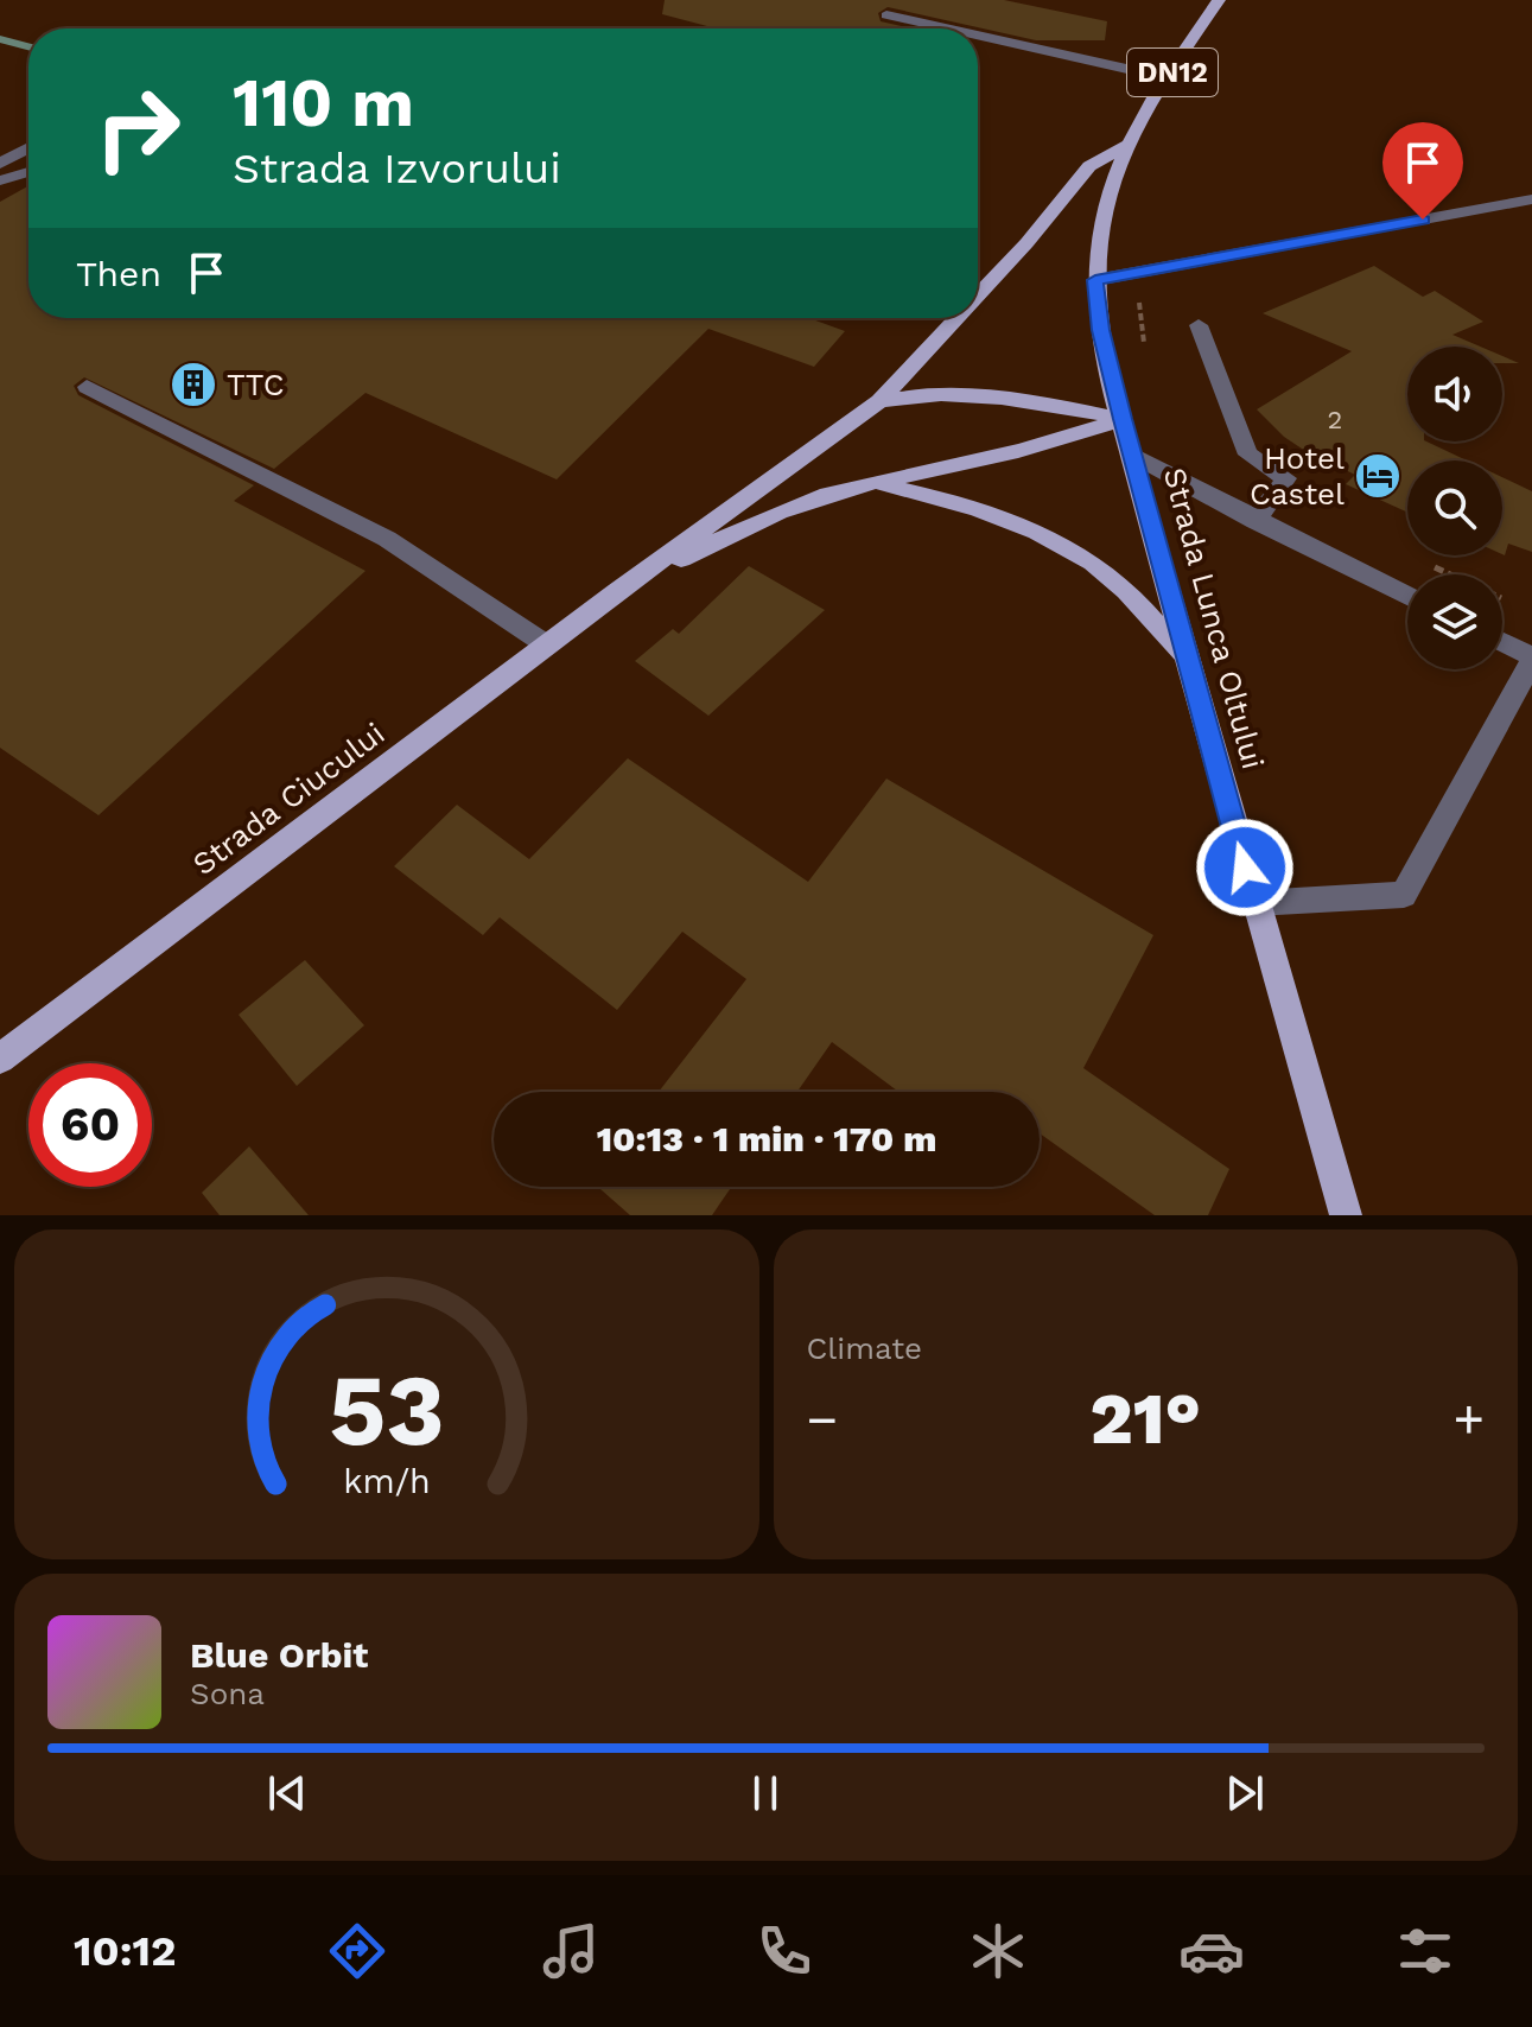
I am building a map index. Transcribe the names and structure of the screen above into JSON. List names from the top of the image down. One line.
{"streets":{"main road":["DN12","Strada Lunca Oltului","Strada Ciucului"]},"crossings":[["DN12","Strada Lunca Oltului"]],"places":{"building":["TTC"],"hotel":["Hotel Castel"]},"house_numbers":["2"],"page":{"turn":["110 m","Strada Izvorului"],"then":"Then","limit":"60","trip":"10:13 · 1 min · 170 m","tile":"Climate","heat":["−","21°","+"],"song":["Blue Orbit","Sona"],"tabs":"10:12","gauge":["53","km/h"]}}
